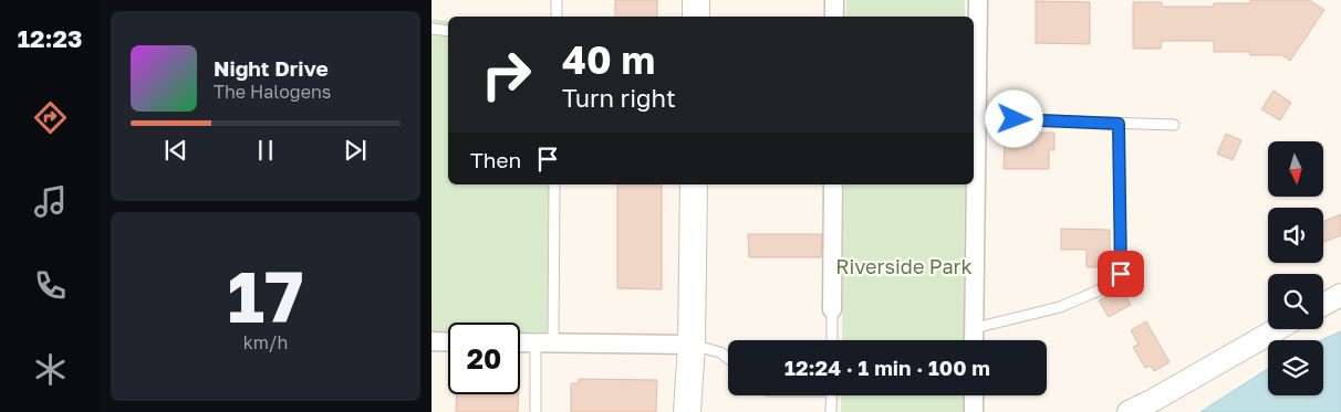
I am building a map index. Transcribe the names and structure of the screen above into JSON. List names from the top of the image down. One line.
{"parks":["Riverside Park"],"north":"bottom","page":{"tabs":"12:23","turn":["40 m","Turn right"],"song":["Night Drive","The Halogens"],"then":"Then","tile":["17","km/h"],"limit":"20","trip":"12:24 · 1 min · 100 m"}}
